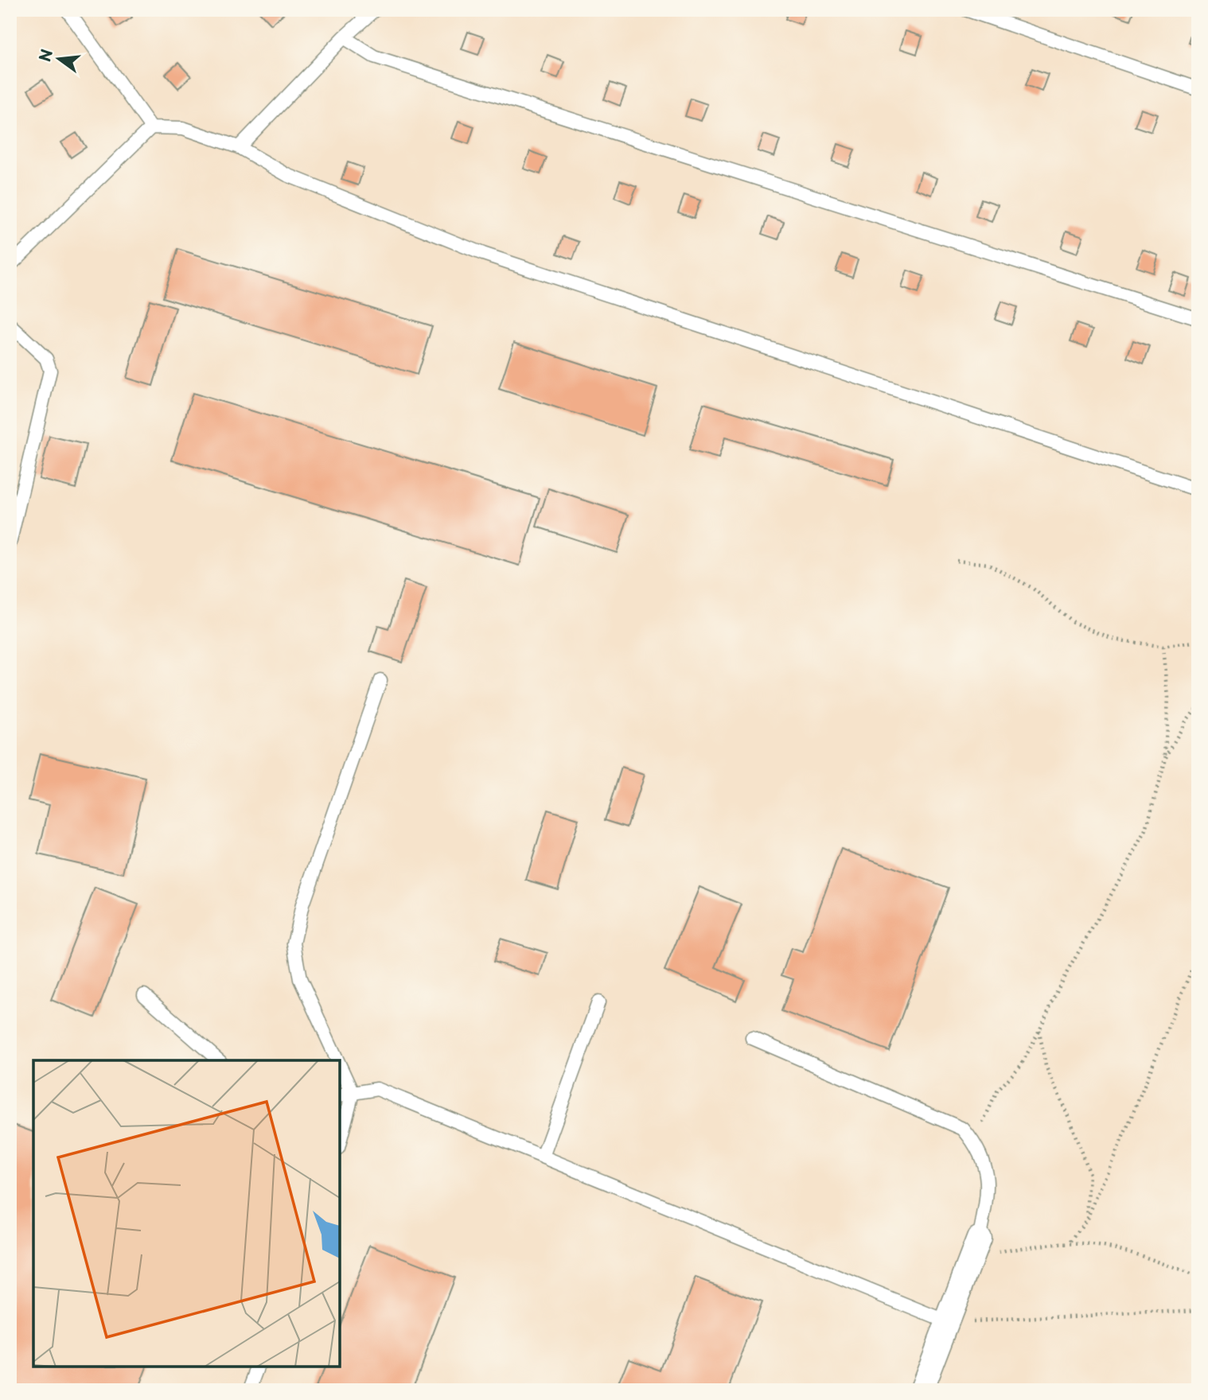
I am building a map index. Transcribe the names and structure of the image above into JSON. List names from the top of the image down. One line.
{"north":"left"}
